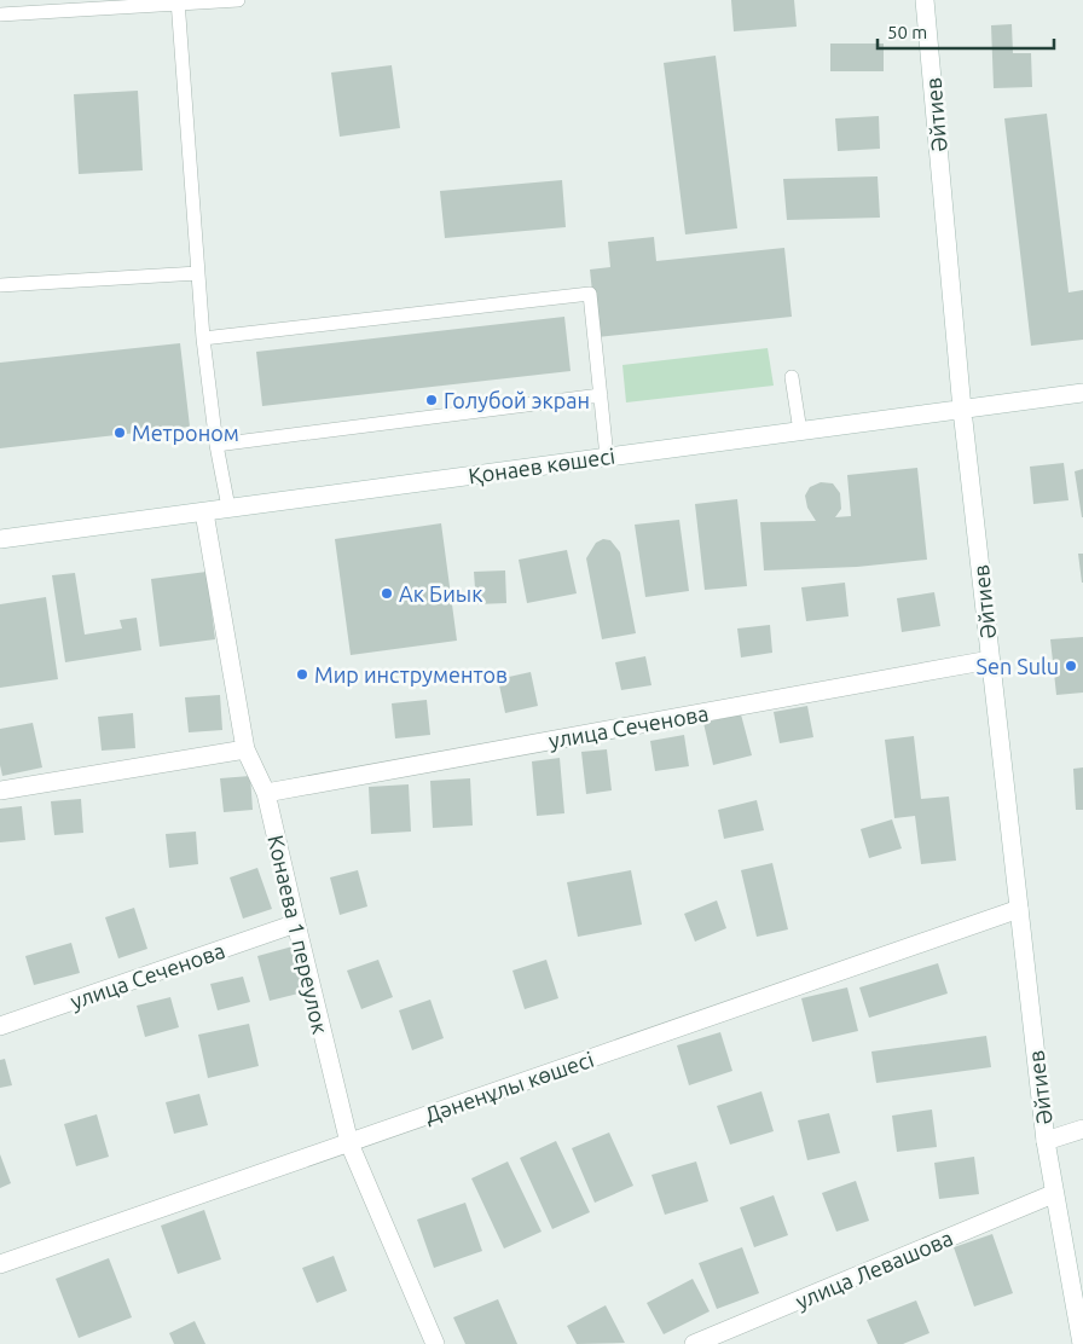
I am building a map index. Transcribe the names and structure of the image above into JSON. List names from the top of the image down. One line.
{"streets":{"street":["Әйтиев","Қонаев көшесі","улица Сеченова","Конаева 1 переулок","Дәненұлы көшесі","улица Левашова"]},"crossings":[["Әйтиев","Қонаев көшесі"],["Әйтиев","улица Сеченова"],["Әйтиев","Дәненұлы көшесі"],["Әйтиев","улица Левашова"],["Қонаев көшесі","Конаева 1 переулок"],["улица Сеченова","Конаева 1 переулок"],["Конаева 1 переулок","Дәненұлы көшесі"]],"places":["Голубой экран","Метроном","Ак Биык","Sen Sulu","Мир инструментов"],"scale_bar":"50 m"}
